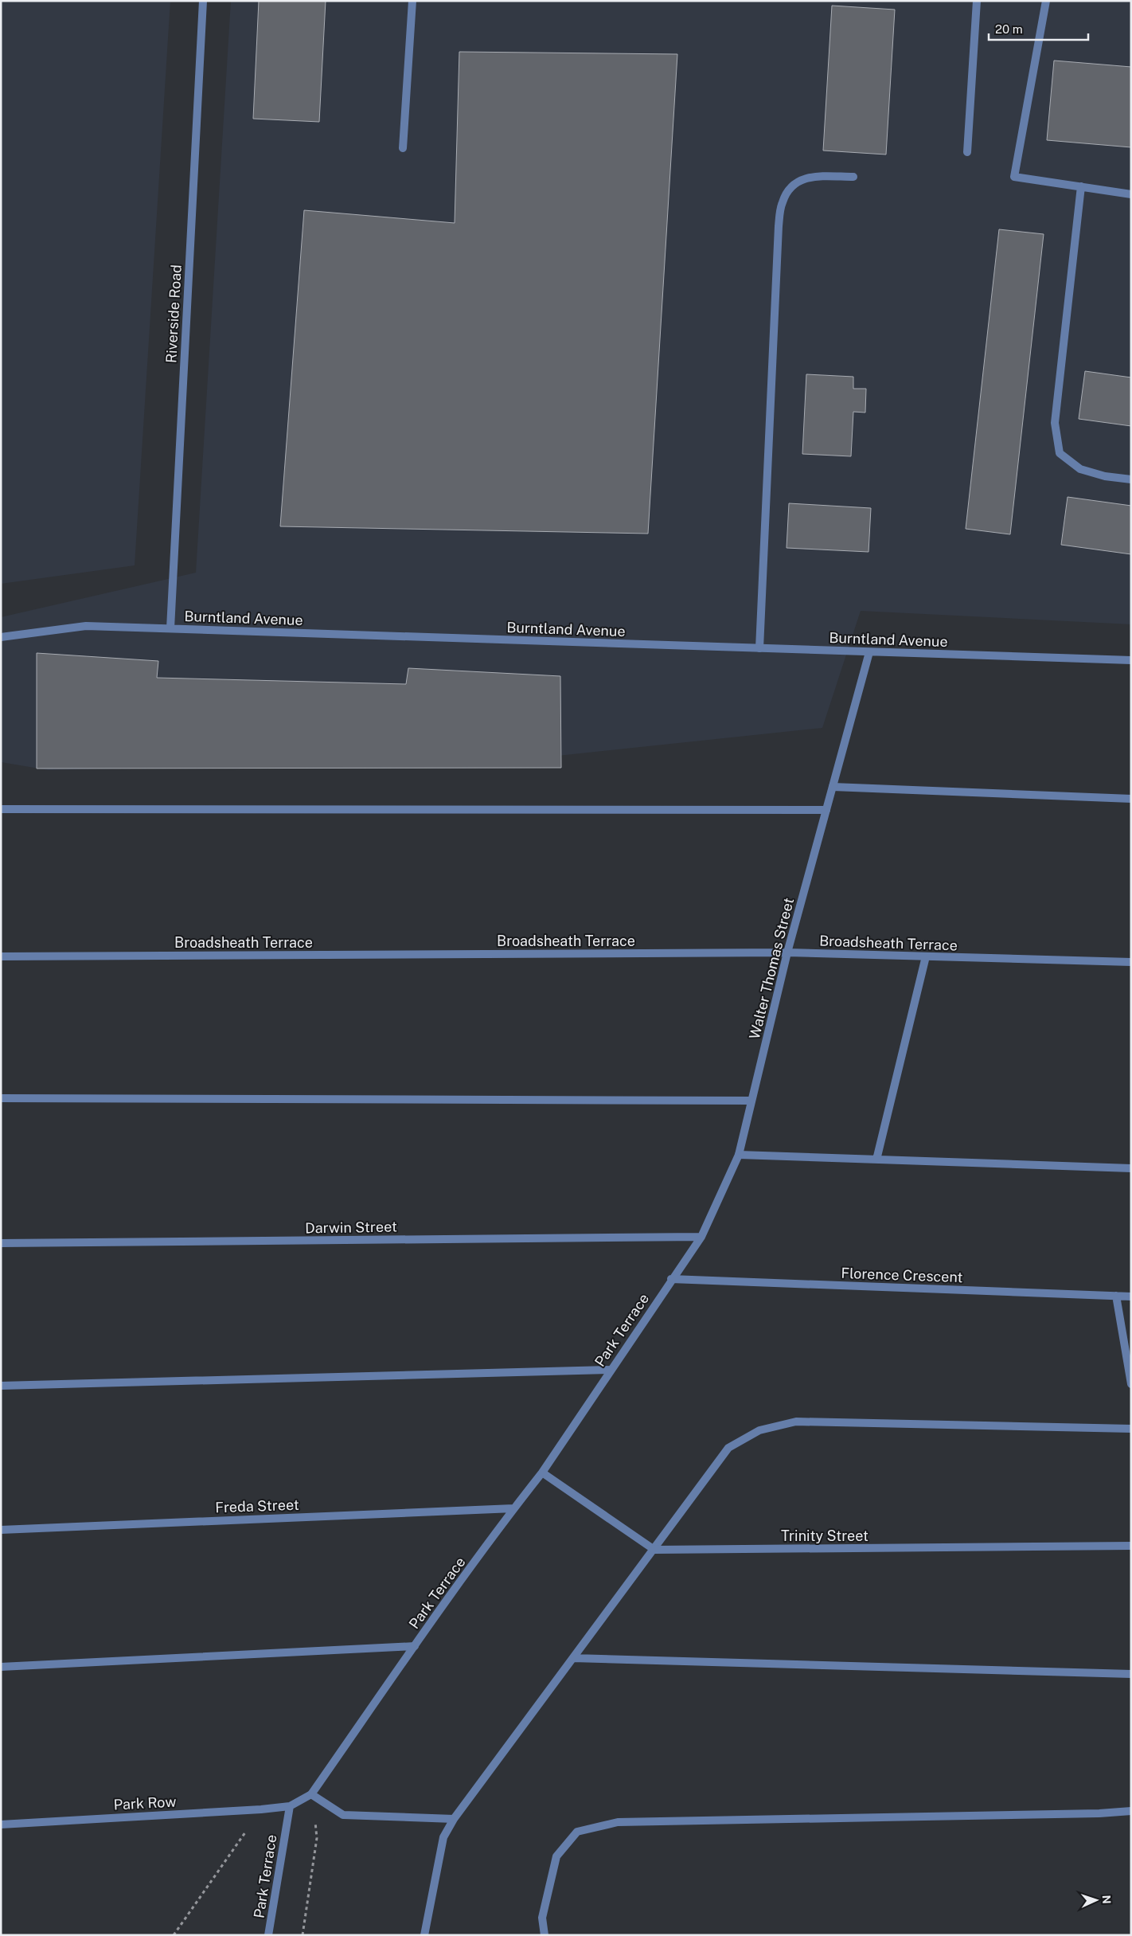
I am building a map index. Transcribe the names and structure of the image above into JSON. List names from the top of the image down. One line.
{"streets":{"street":["Riverside Road","Burntland Avenue","Broadsheath Terrace","Walter Thomas Street","Darwin Street","Florence Crescent","Park Terrace","Freda Street","Trinity Street","Park Row"]},"crossings":[["Riverside Road","Burntland Avenue"],["Burntland Avenue","Walter Thomas Street"],["Broadsheath Terrace","Walter Thomas Street"],["Walter Thomas Street","Darwin Street"],["Walter Thomas Street","Florence Crescent"],["Walter Thomas Street","Park Terrace"],["Florence Crescent","Park Terrace"],["Park Terrace","Freda Street"],["Park Terrace","Park Row"]],"scale_bar":"20 m","north":"right"}
